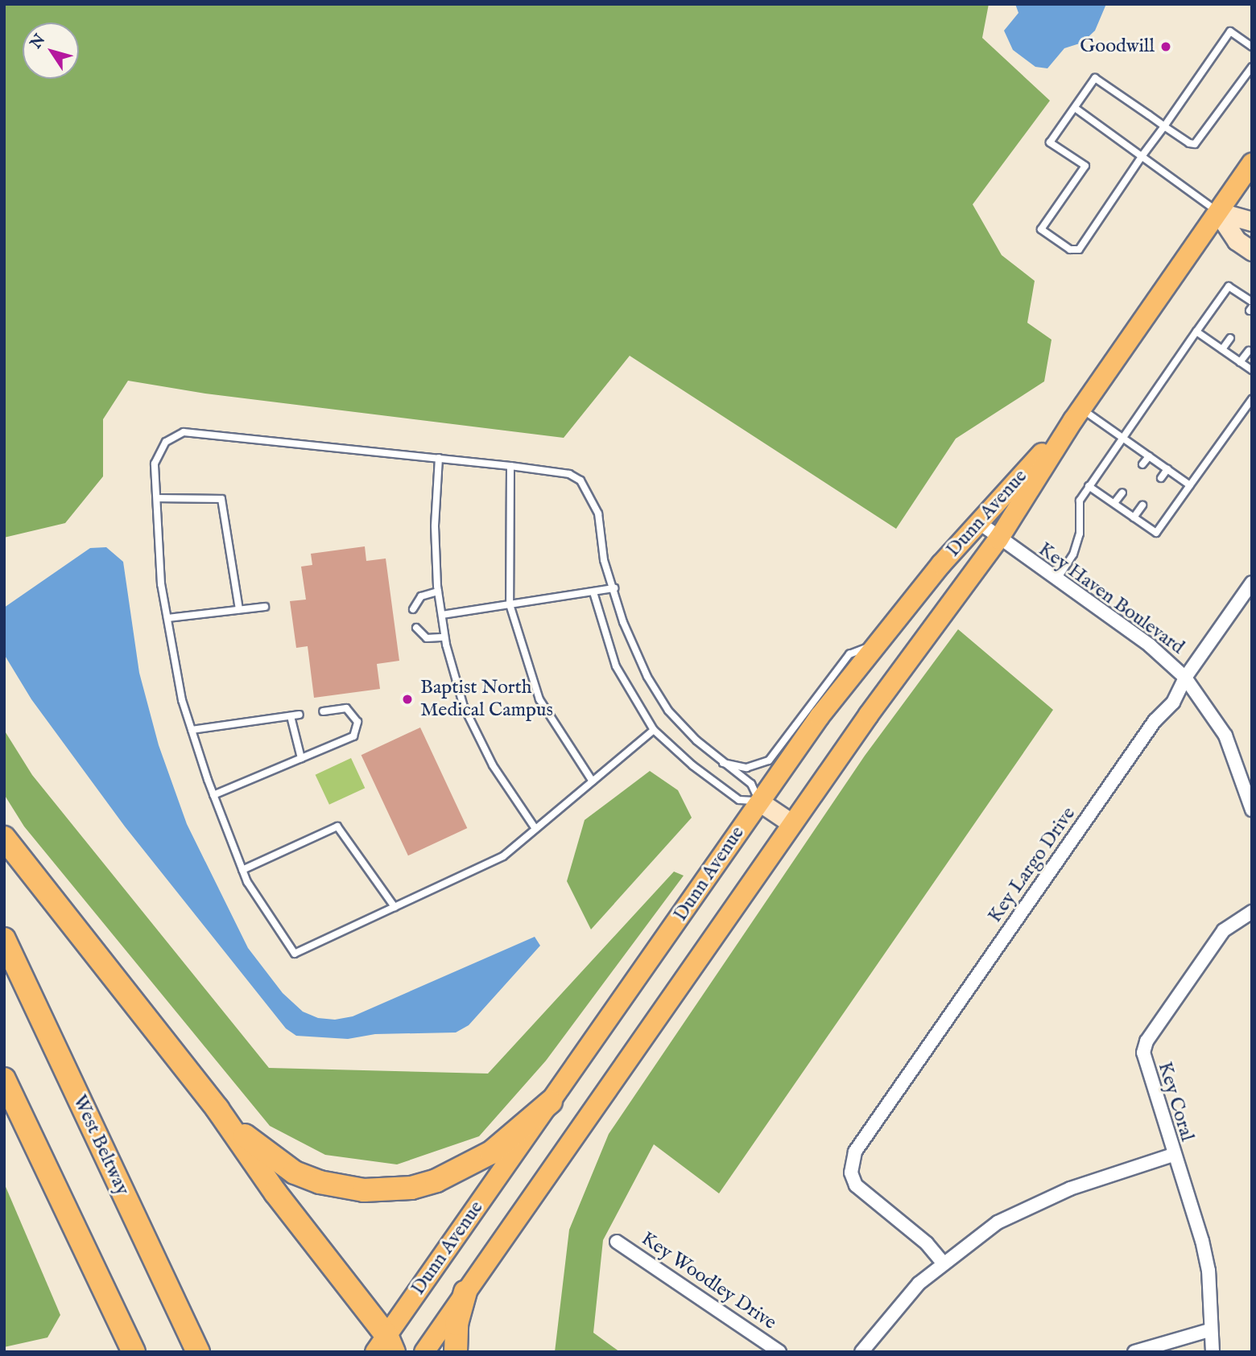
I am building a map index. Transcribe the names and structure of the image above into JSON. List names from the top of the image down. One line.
{"streets":{"highway":["West Beltway"],"main road":["Dunn Avenue"],"street":["Key Haven Boulevard","Key Largo Drive","Key Coral","Key Woodley Drive"]},"crossings":[["Dunn Avenue","Key Haven Boulevard"],["Key Haven Boulevard","Key Largo Drive"],["Key Largo Drive","Key Coral"]],"places":["Goodwill","Baptist North Medical Campus"],"north":"top left"}
